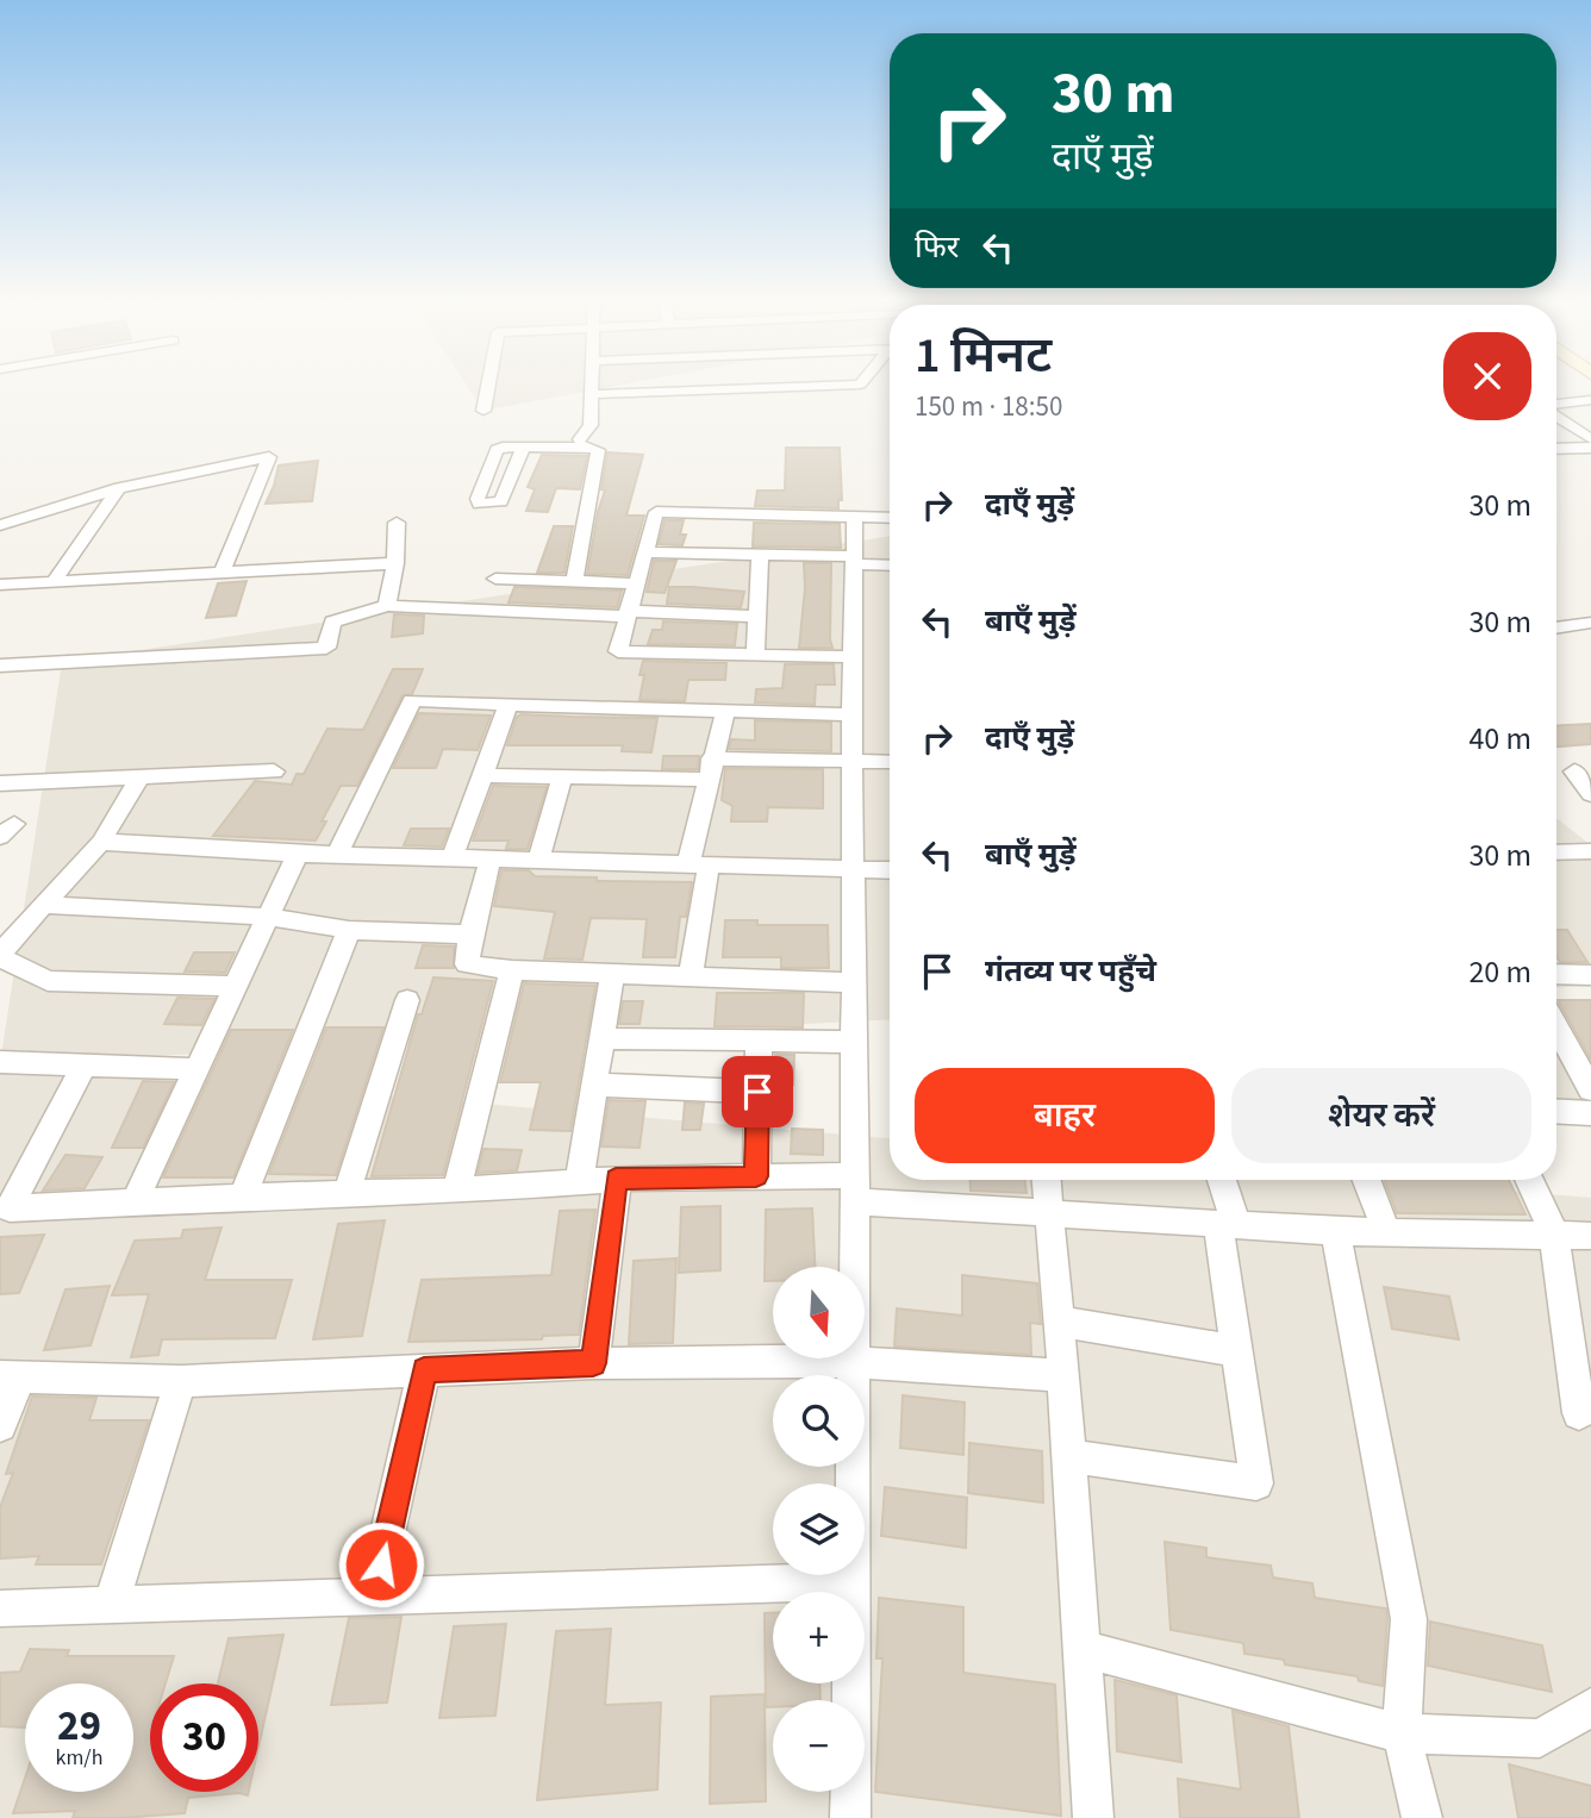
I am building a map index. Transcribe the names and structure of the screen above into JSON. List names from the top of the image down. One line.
{"north":"bottom","page":{"turn":["30 m","दाएँ मुड़ें"],"then":"फिर","heading":["1 मिनट","150 m · 18:50"],"list":[{"name":"दाएँ मुड़ें","value":"30 m"},{"name":"बाएँ मुड़ें","value":"30 m"},{"name":"दाएँ मुड़ें","value":"40 m"},{"name":"बाएँ मुड़ें","value":"30 m"},{"name":"गंतव्य पर पहुँचे","value":"20 m"}],"buttons":["बाहर","शेयर करें"],"map_buttons":["+","−"],"speed":"29 km/h","limit":"30"}}
